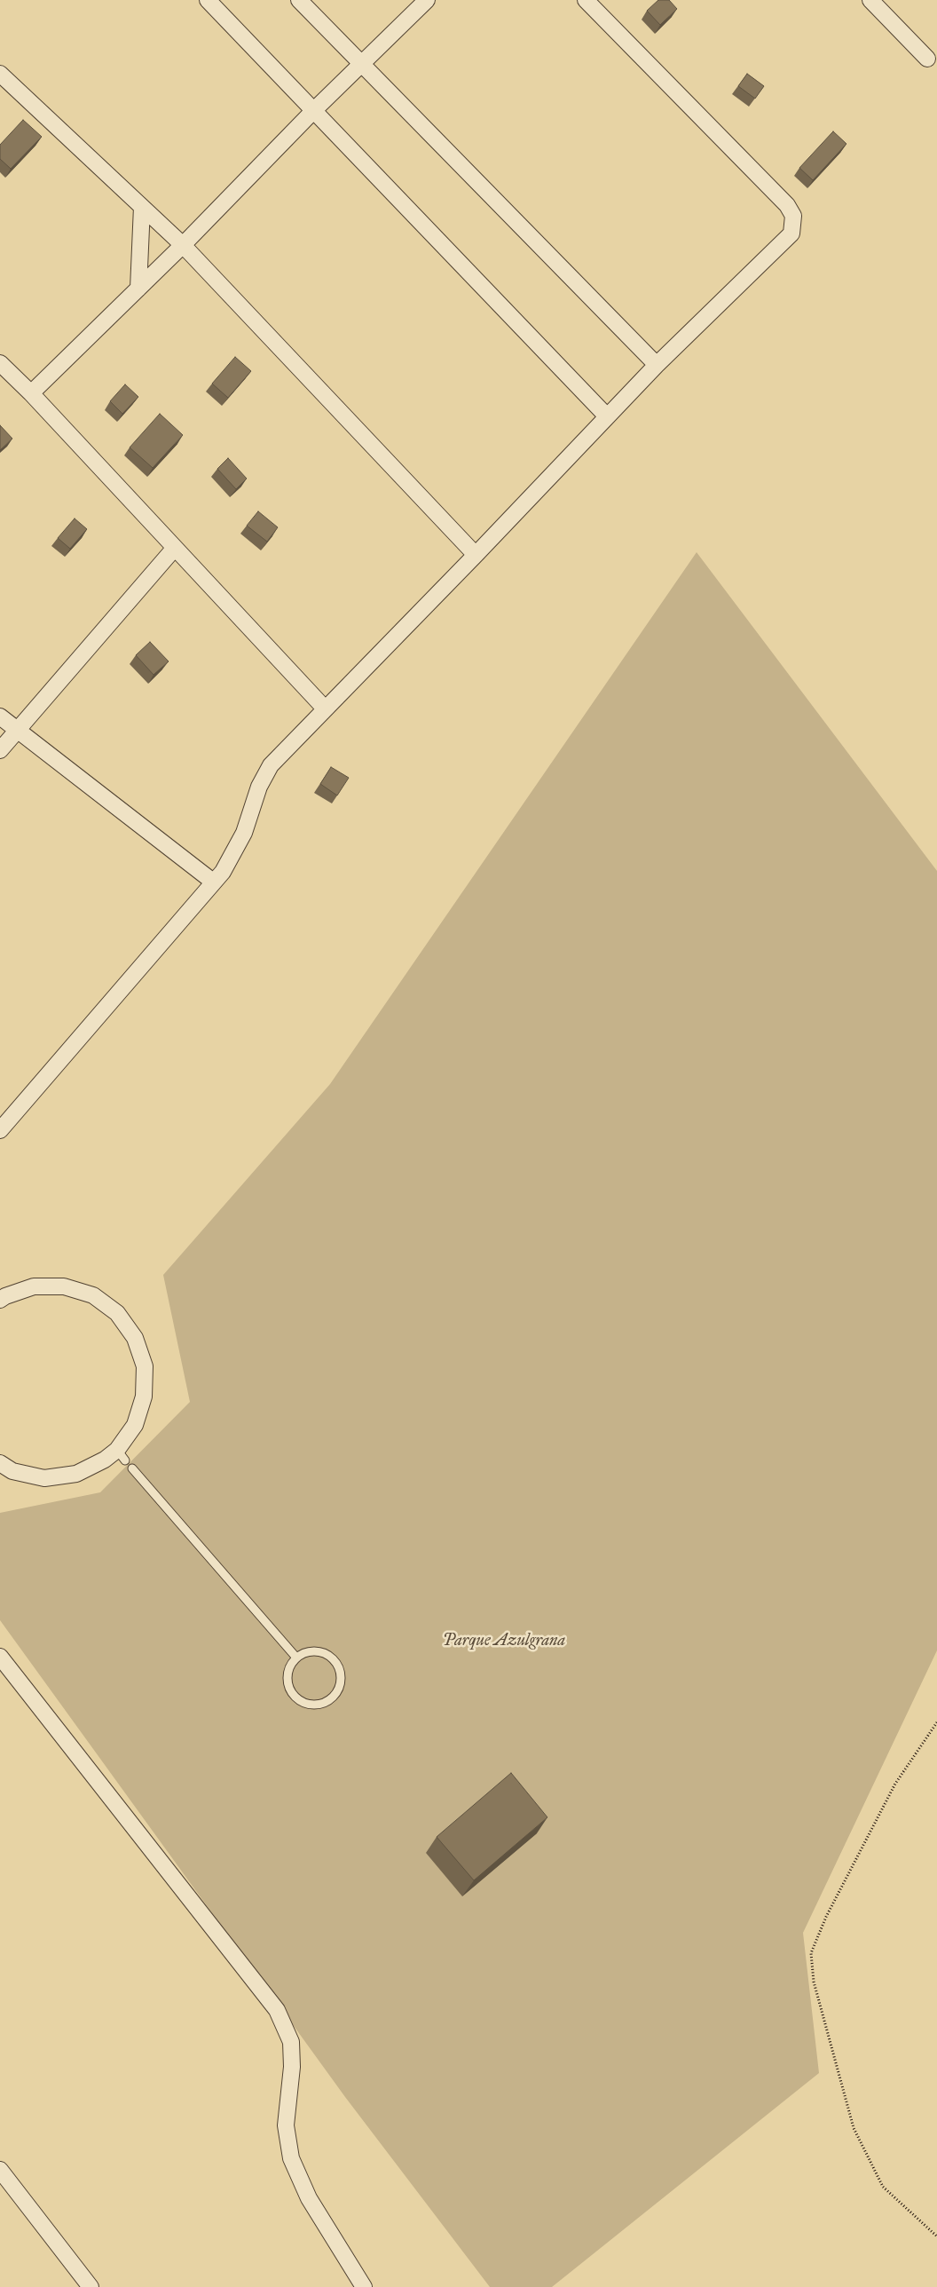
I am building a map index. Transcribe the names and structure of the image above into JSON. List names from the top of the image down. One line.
{"parks":["Parque Azulgrana"]}
